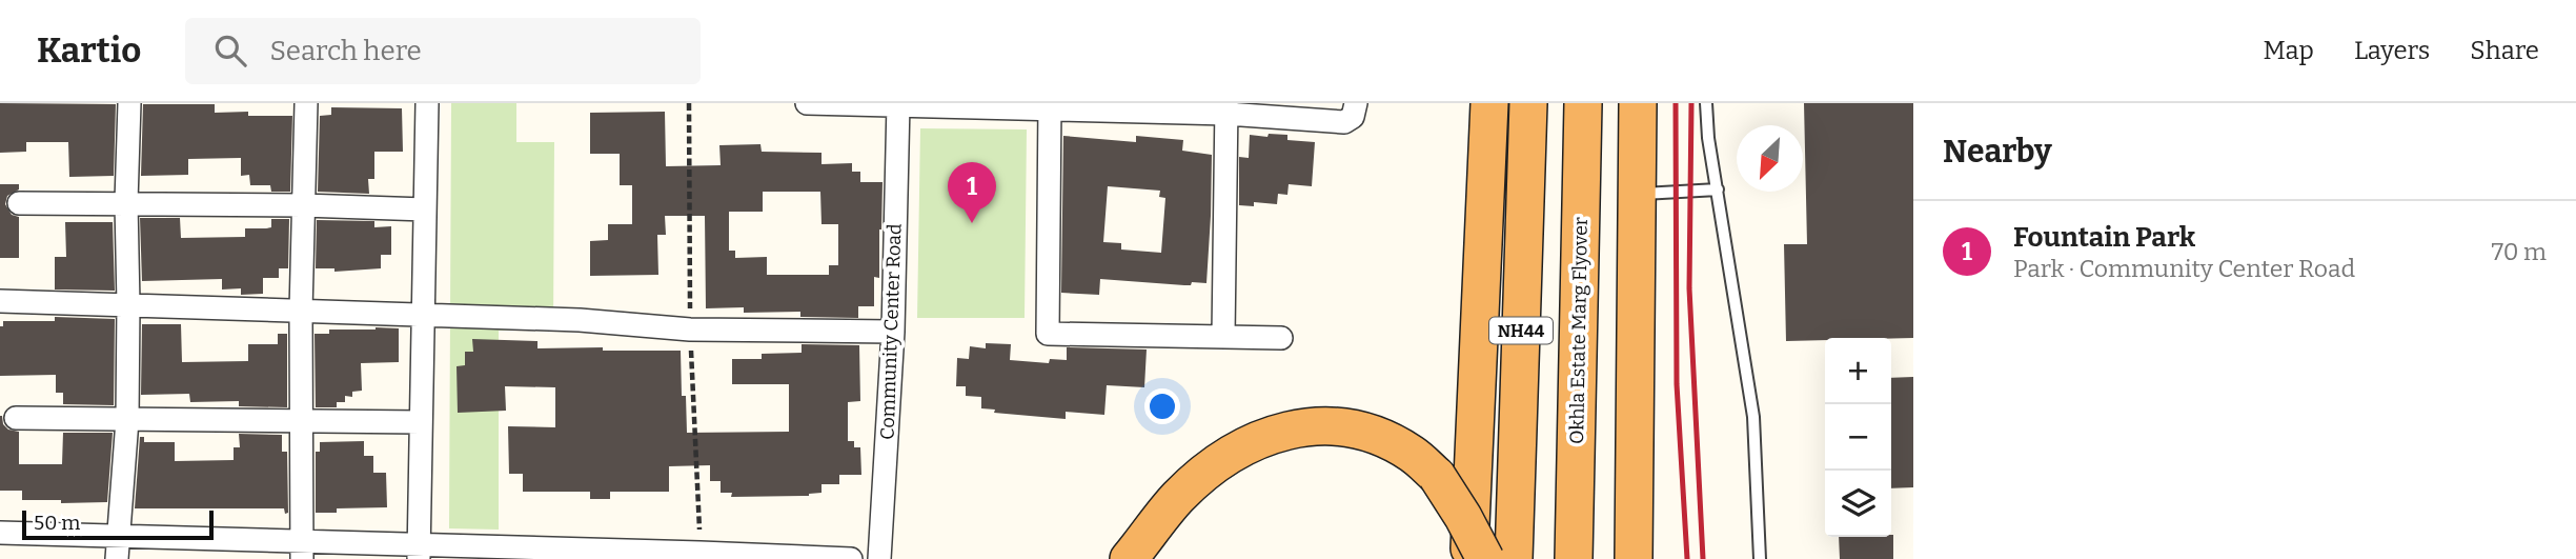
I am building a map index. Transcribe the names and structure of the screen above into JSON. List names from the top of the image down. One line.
{"streets":{"highway":["NH44","Okhla Estate Marg Flyover"],"street":["Community Center Road"]},"scale_bar":"50 m","north":"bottom left","page":{"header":"Kartio","search":"Search here","nav":["Map","Layers","Share"],"heading":"Nearby","pins":"1","list":[{"mark":"1","name":"Fountain Park","note":"Park · Community Center Road","value":"70 m"}],"map_buttons":["+","−"],"scale":"50 m"}}
